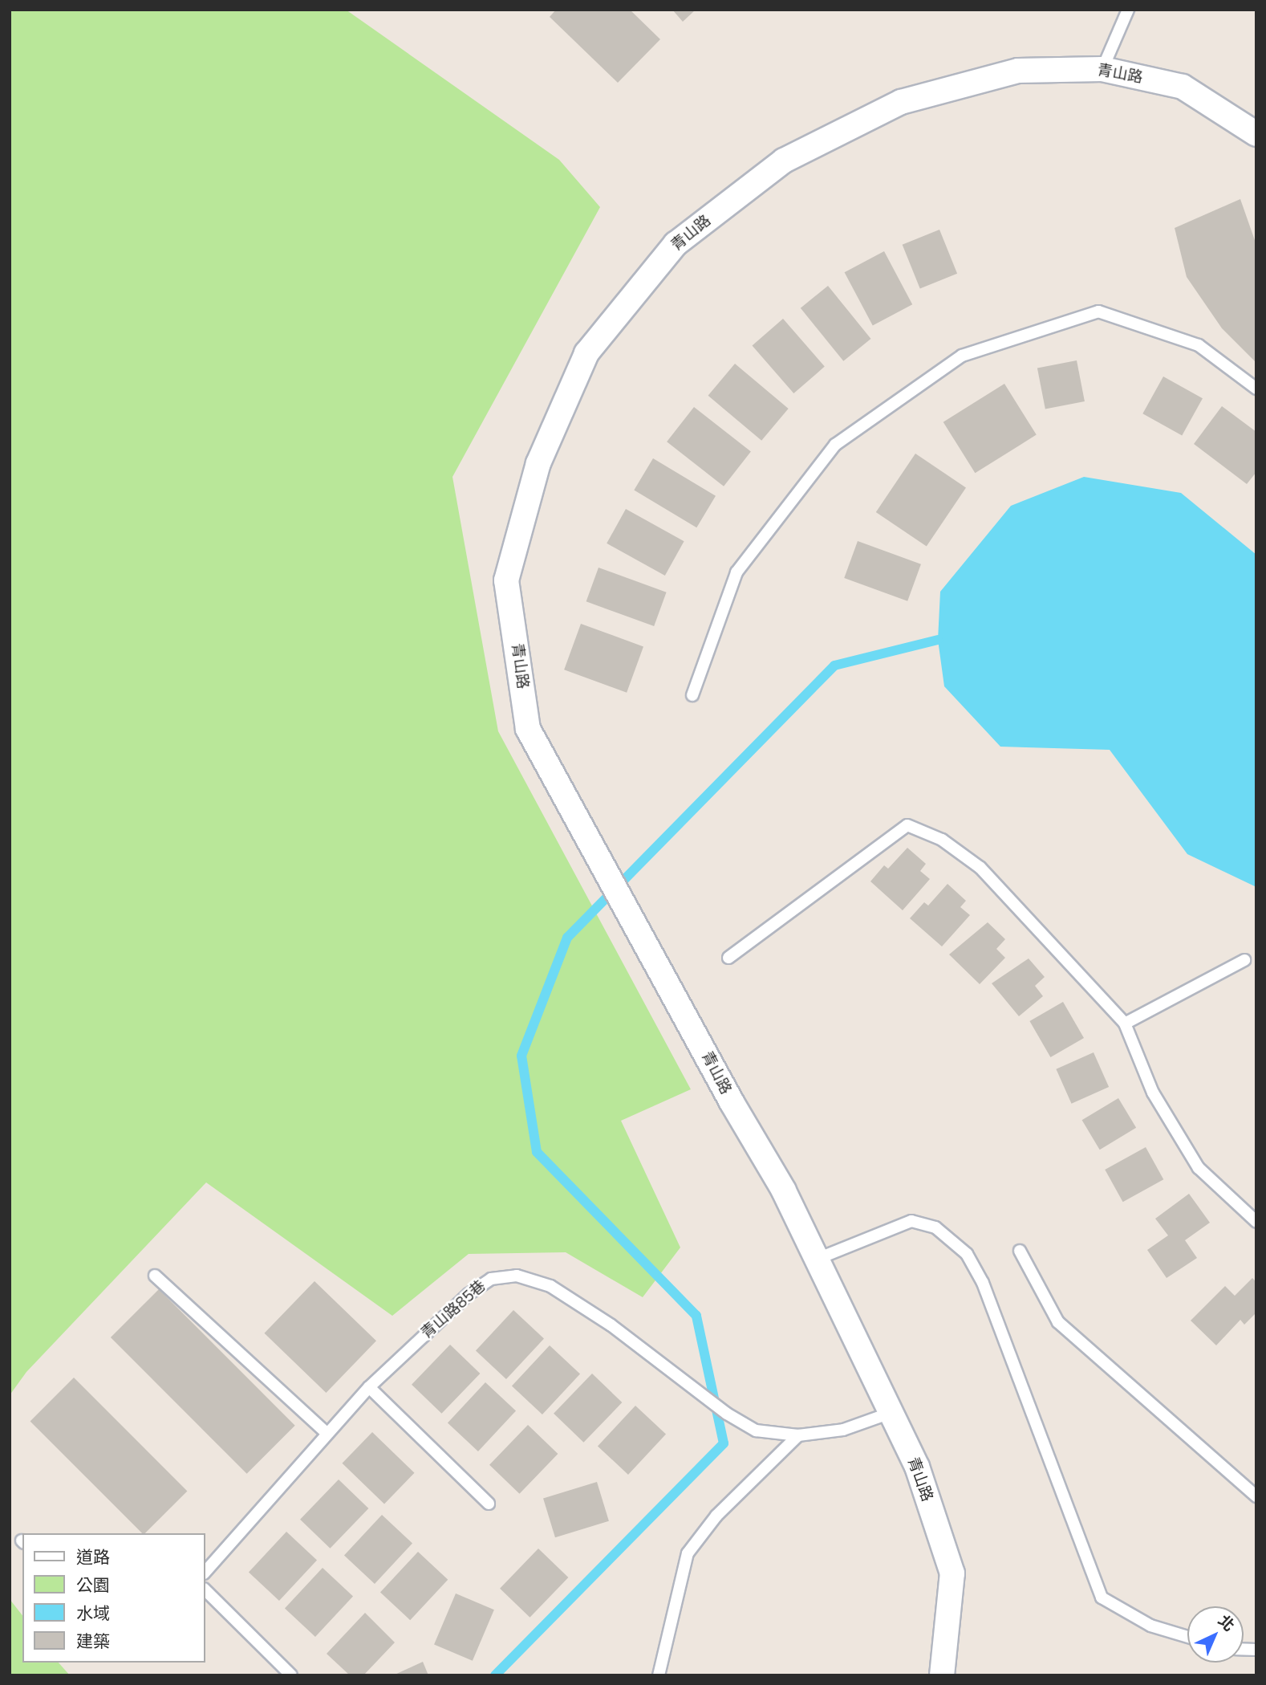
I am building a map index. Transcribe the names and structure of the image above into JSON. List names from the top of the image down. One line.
{"streets":{"street":["青山路"],"lane":["青山路85巷"]},"crossings":[["青山路","青山路85巷"]],"legend":["道路","公園","水域","建築"],"north":"top right"}
